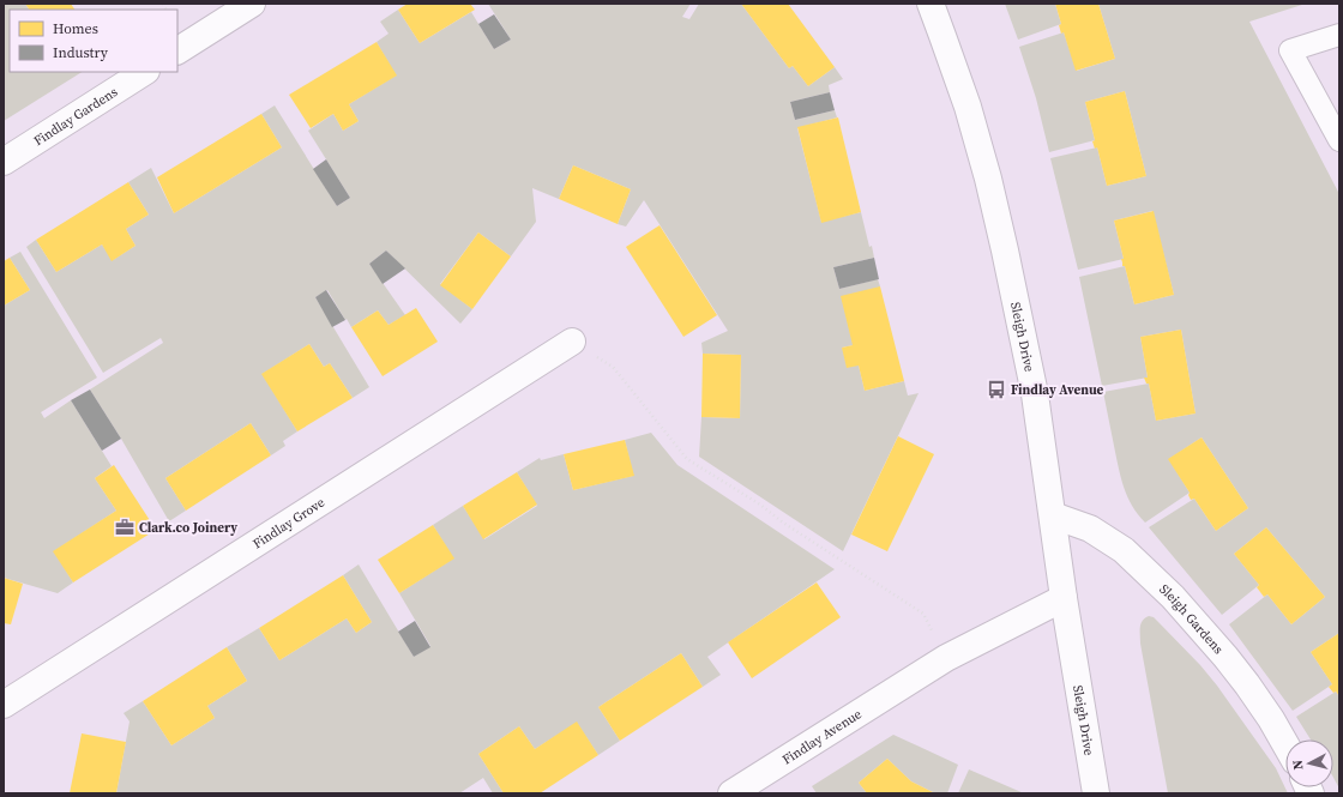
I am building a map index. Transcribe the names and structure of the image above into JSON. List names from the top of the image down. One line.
{"streets":{"street":["Findlay Gardens","Sleigh Drive","Findlay Grove","Sleigh Gardens","Findlay Avenue"]},"crossings":[["Sleigh Drive","Sleigh Gardens"],["Sleigh Drive","Findlay Avenue"]],"places":{"bus stop":["Findlay Avenue"],"office":["Clark.co Joinery"]},"legend":["Homes","Industry"],"north":"left"}
